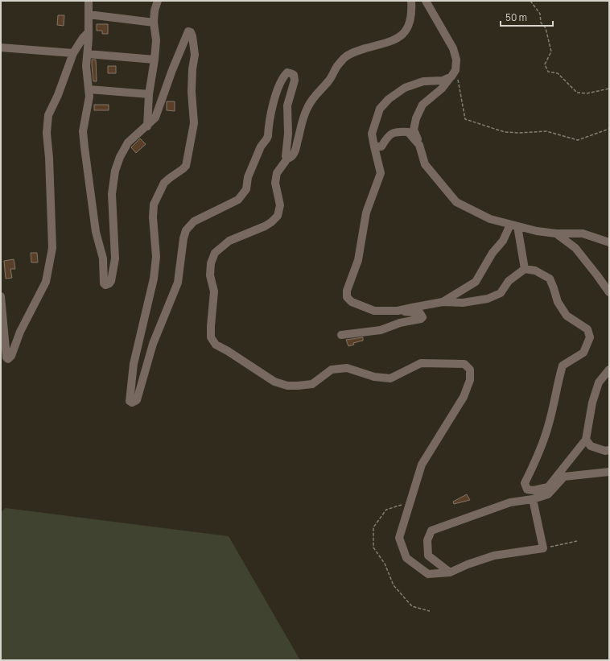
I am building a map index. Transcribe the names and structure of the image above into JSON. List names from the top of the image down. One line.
{"scale_bar":"50 m"}
